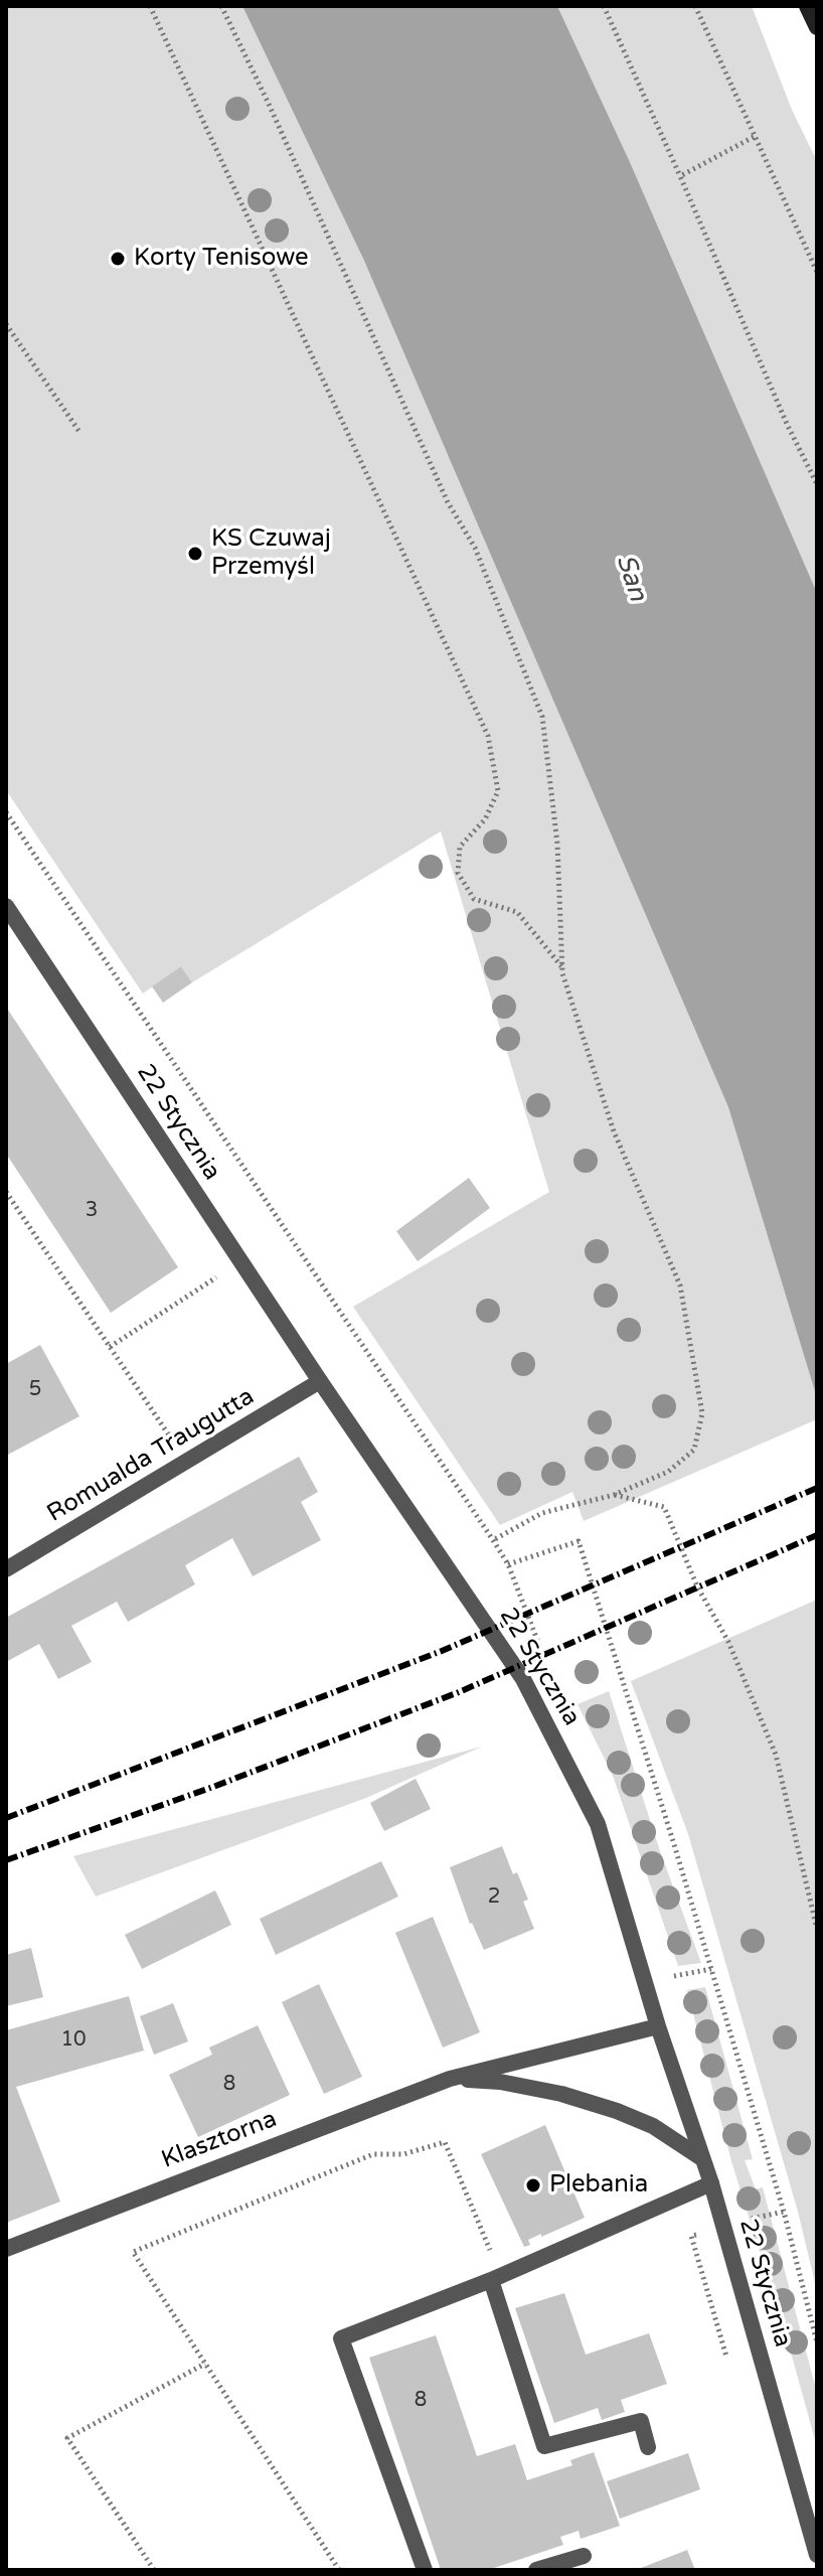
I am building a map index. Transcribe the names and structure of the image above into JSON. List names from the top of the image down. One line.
{"streets":{"street":["22 Stycznia","Romualda Traugutta","Klasztorna"]},"crossings":[["22 Stycznia","Romualda Traugutta"],["22 Stycznia","Klasztorna"]],"water":["San"],"places":["Korty Tenisowe","KS Czuwaj Przemyśl","Plebania"],"house_numbers":["3","5","2","10","8","8"]}
